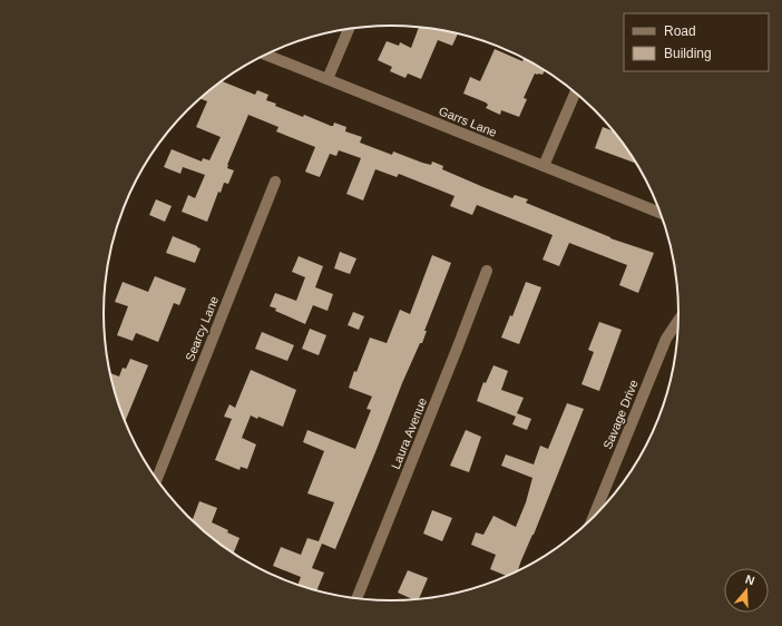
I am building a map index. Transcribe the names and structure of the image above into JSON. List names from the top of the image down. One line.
{"streets":{"street":["Garrs Lane","Searcy Lane","Savage Drive","Laura Avenue"]},"legend":["Road","Building"],"north":"top"}
